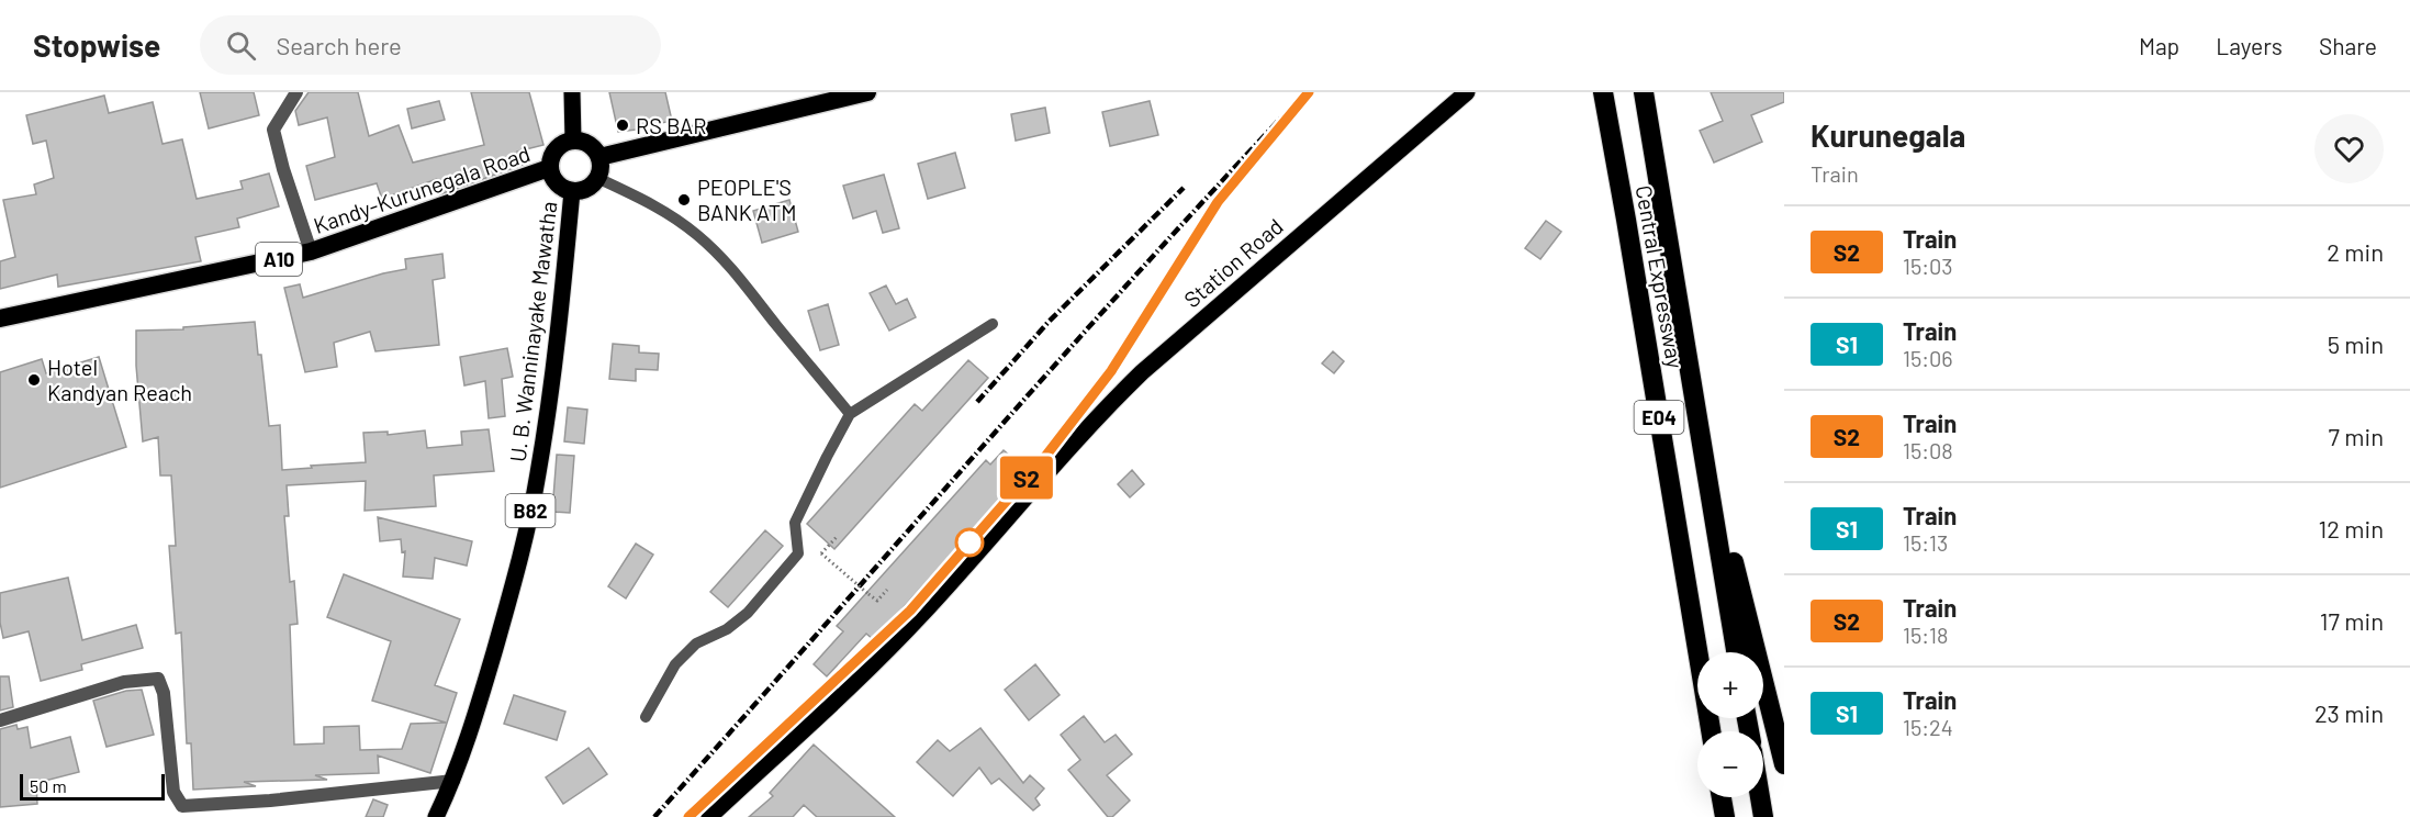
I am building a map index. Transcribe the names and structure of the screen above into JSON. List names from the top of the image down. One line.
{"streets":{"highway":["Kandy-Kurunegala Road","A10","Central Expressway","E04"],"main road":["Station Road","U. B. Wanninayake Mawatha","B82"]},"crossings":[["Kandy-Kurunegala Road","U. B. Wanninayake Mawatha"]],"places":["RS BAR","PEOPLE'S BANK ATM","Hotel Kandyan Reach"],"scale_bar":"50 m","page":{"header":"Stopwise","search":"Search here","nav":["Map","Layers","Share"],"on_map":"S2","heading":["Kurunegala","Train"],"list":[{"mark":"S2","name":"Train","note":"15:03","value":"2 min"},{"mark":"S1","name":"Train","note":"15:06","value":"5 min"},{"mark":"S2","name":"Train","note":"15:08","value":"7 min"},{"mark":"S1","name":"Train","note":"15:13","value":"12 min"},{"mark":"S2","name":"Train","note":"15:18","value":"17 min"},{"mark":"S1","name":"Train","note":"15:24","value":"23 min"}],"map_buttons":["+","−"],"scale":"50 m"}}
